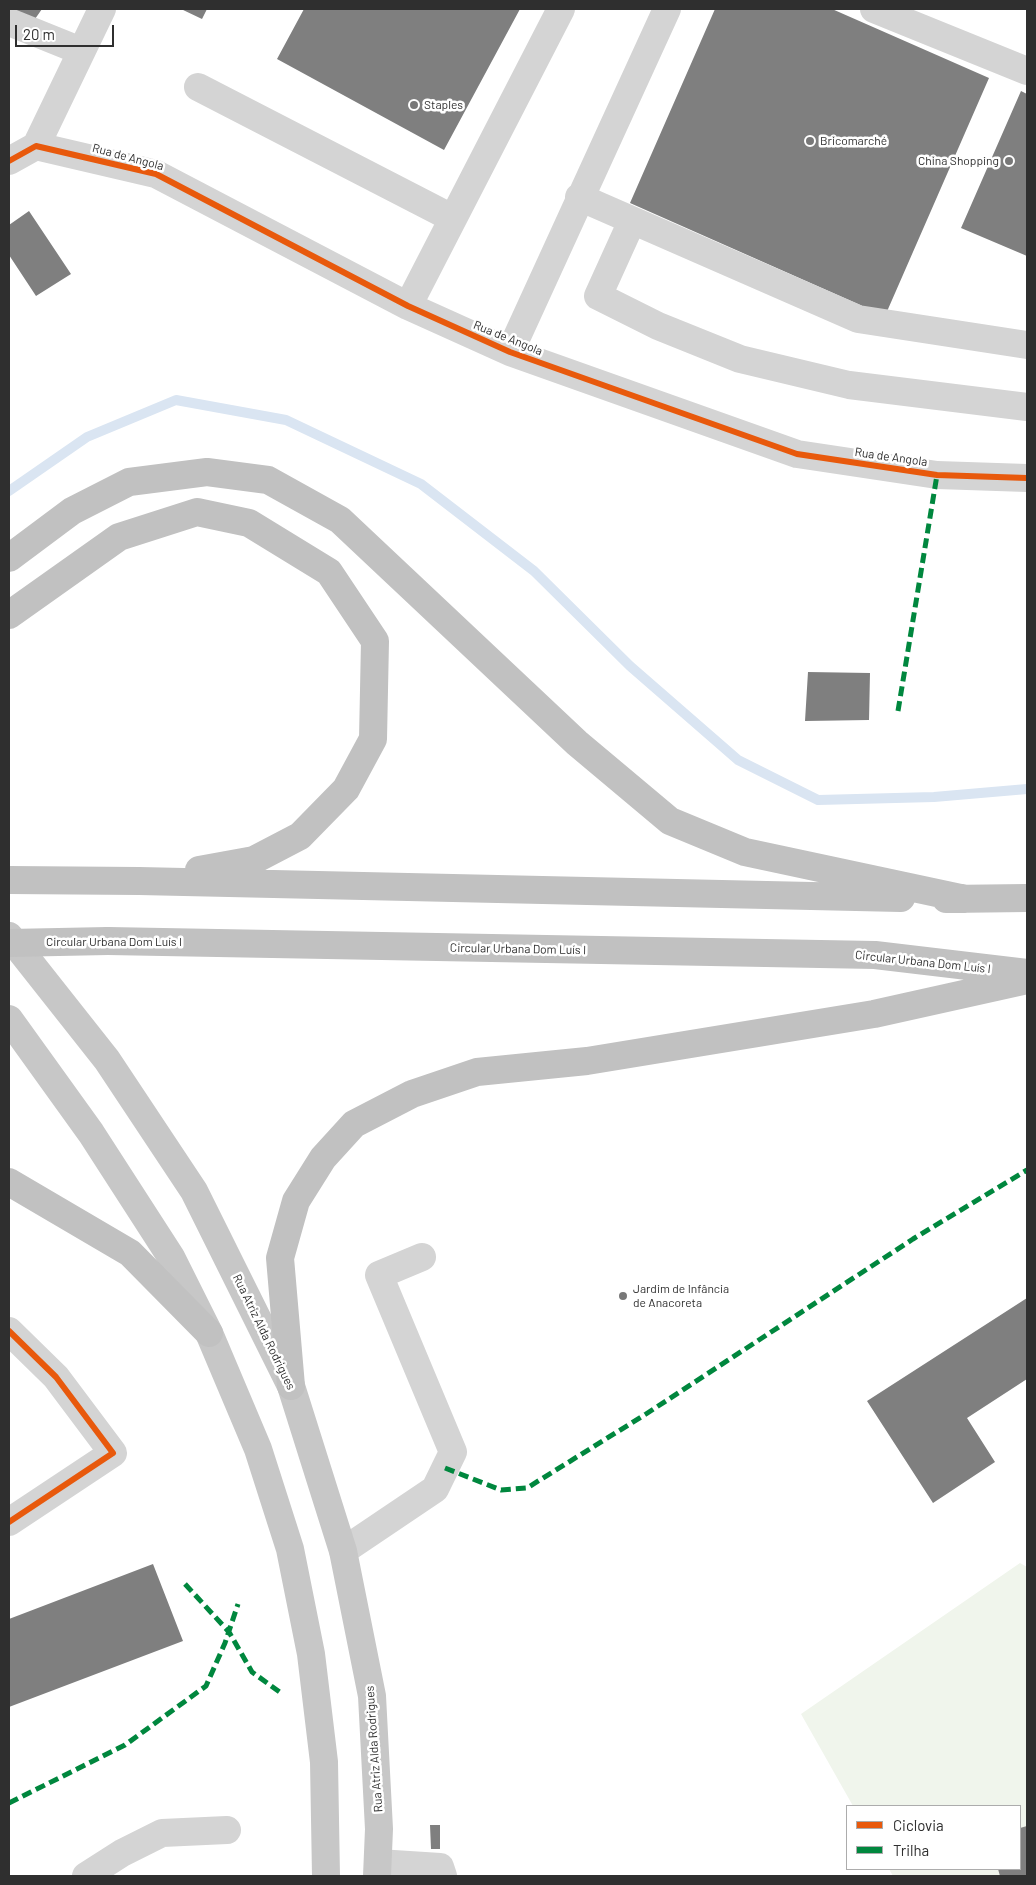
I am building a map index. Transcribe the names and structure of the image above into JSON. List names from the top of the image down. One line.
{"streets":{"highway":["Circular Urbana Dom Luís I"],"main road":["Rua Atriz Alda Rodrigues"],"street":["Rua de Angola"]},"places":["Staples","Bricomarché","China Shopping","Jardim de Infância de Anacoreta"],"legend":["Ciclovia","Trilha"],"scale_bar":"20 m"}
